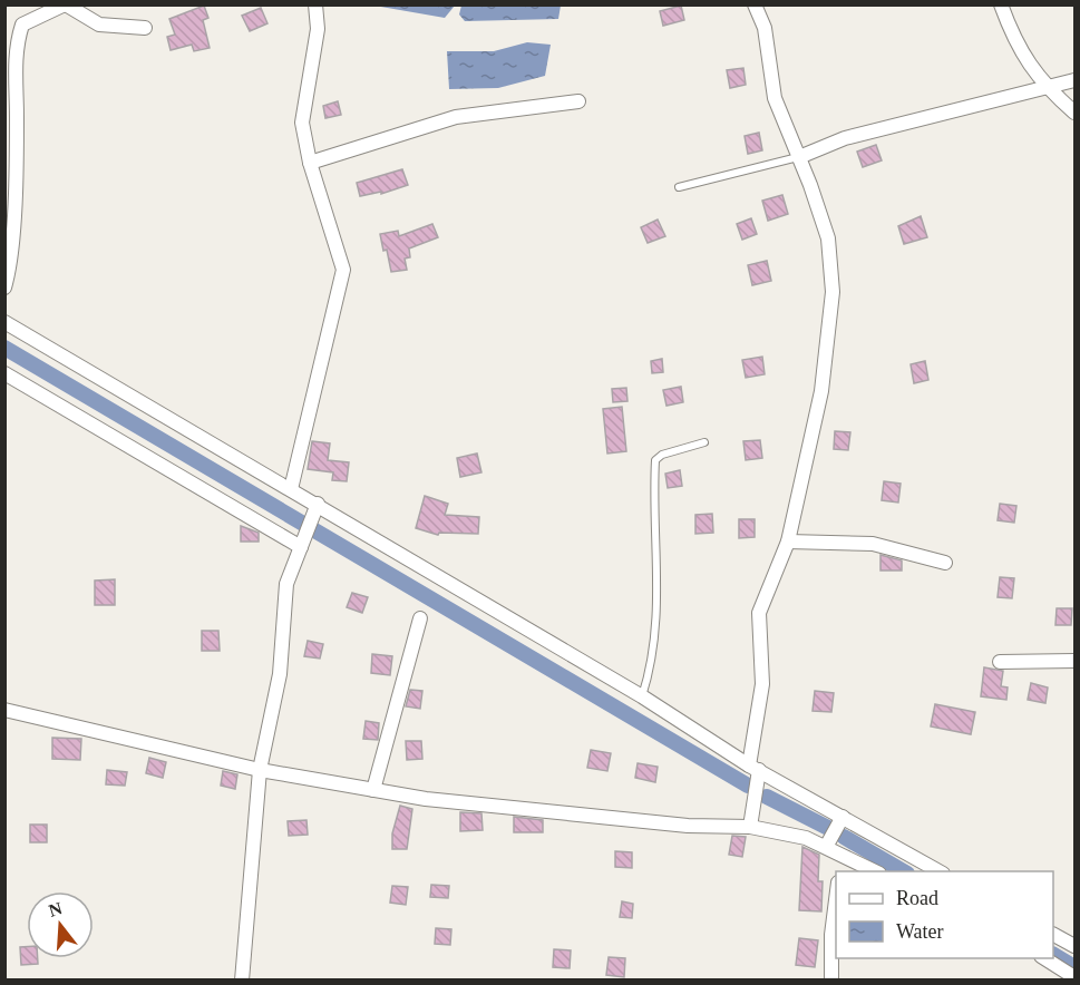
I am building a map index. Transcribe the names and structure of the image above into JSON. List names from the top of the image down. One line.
{"legend":["Road","Water"],"north":"top"}
